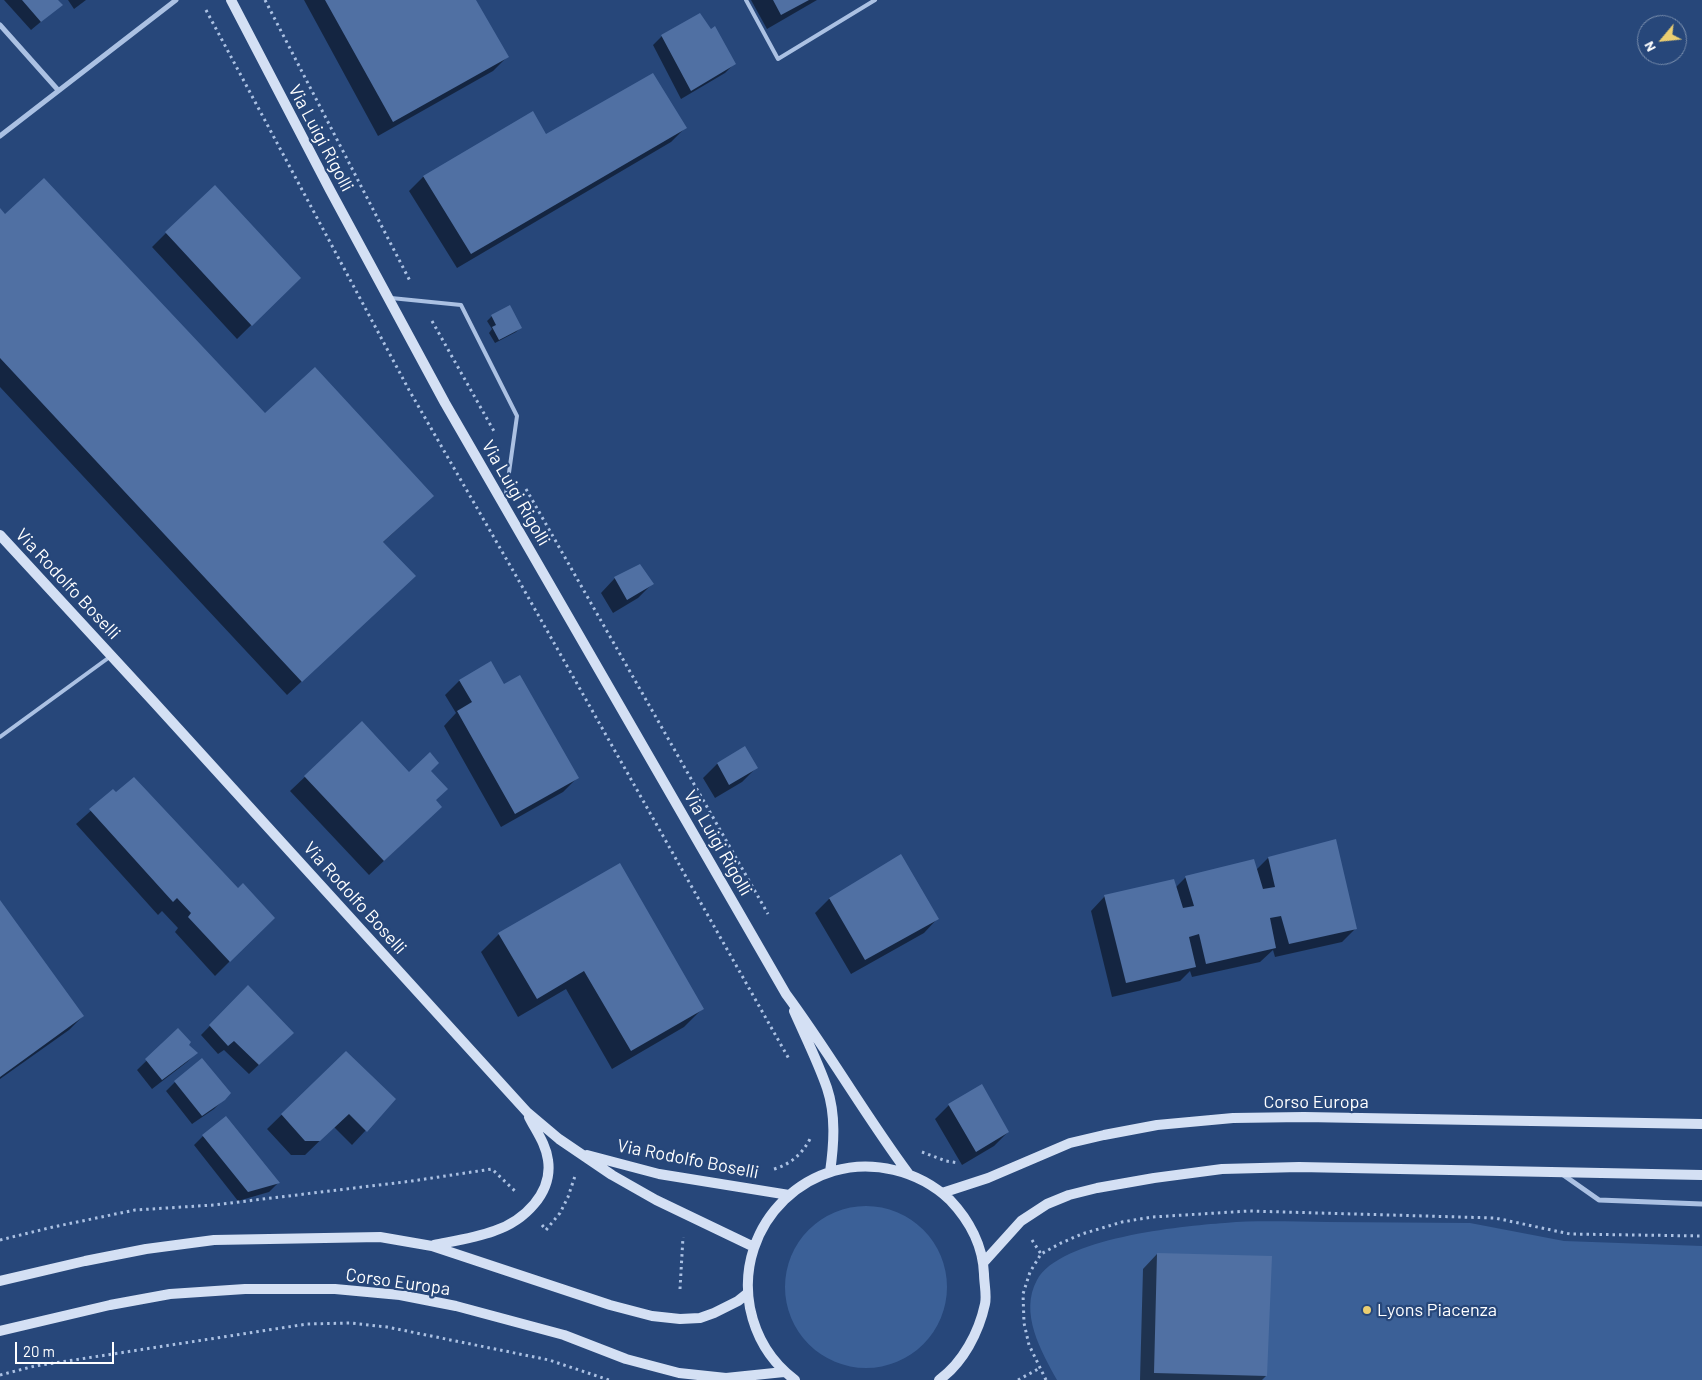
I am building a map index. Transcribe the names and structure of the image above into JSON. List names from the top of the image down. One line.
{"streets":{"main road":["Via Luigi Rigolli","Via Rodolfo Boselli","Corso Europa"]},"crossings":[["Via Rodolfo Boselli","Corso Europa"]],"places":["Lyons Piacenza"],"scale_bar":"20 m","north":"bottom left"}
